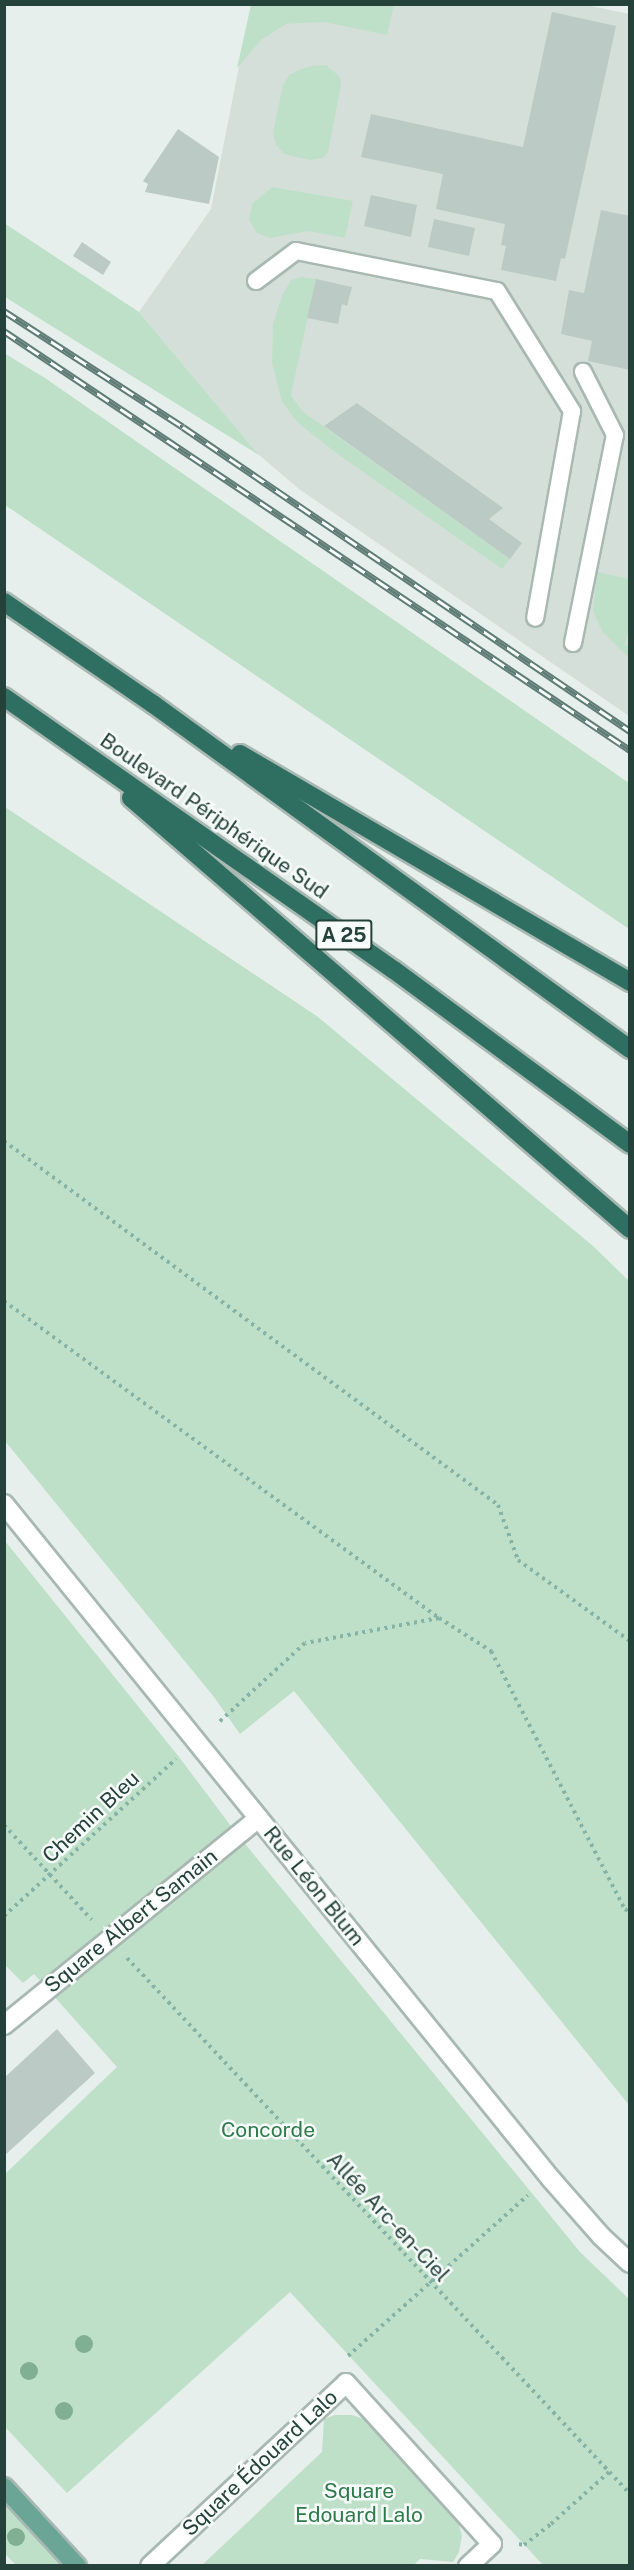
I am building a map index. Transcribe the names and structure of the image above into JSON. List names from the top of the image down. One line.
{"streets":{"highway":["Boulevard Périphérique Sud","A 25"],"street":["Rue Léon Blum","Square Albert Samain","Square Édouard Lalo"],"path":["Chemin Bleu","Allée Arc-en-Ciel"]},"crossings":[["Chemin Bleu","Rue Léon Blum"],["Chemin Bleu","Allée Arc-en-Ciel"],["Rue Léon Blum","Square Albert Samain"],["Square Albert Samain","Allée Arc-en-Ciel"]],"parks":["Concorde","Square Edouard Lalo"]}
